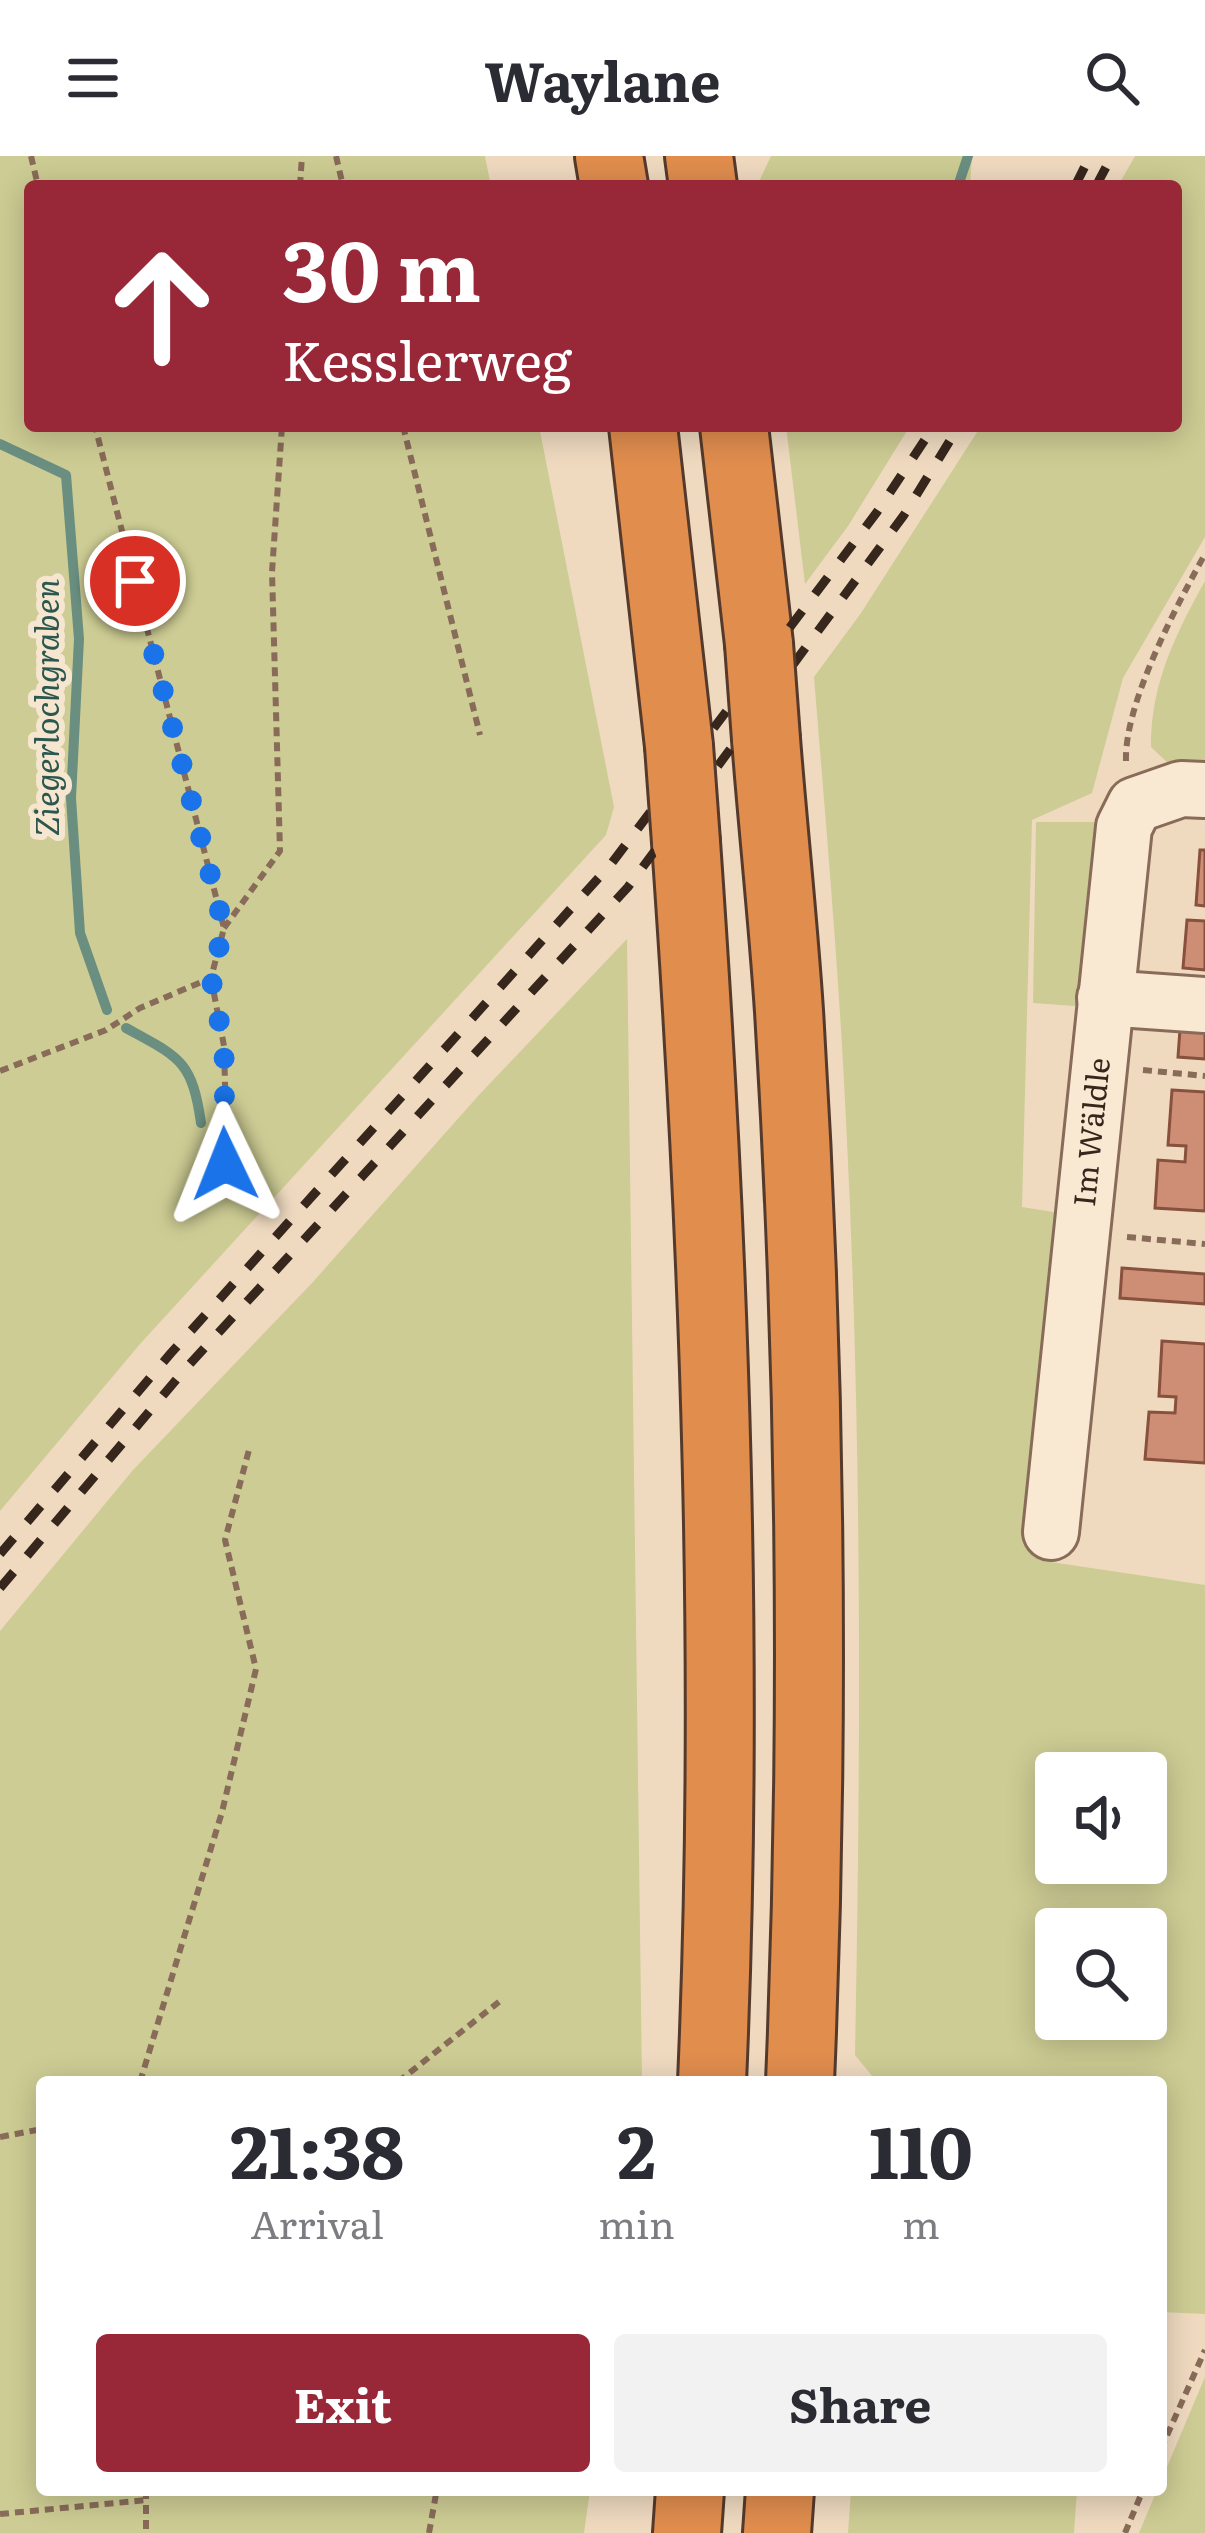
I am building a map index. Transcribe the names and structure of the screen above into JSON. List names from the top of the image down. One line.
{"streets":{"street":["Im Wäldle"]},"water":["Ziegerlochgraben"],"page":{"header":"Waylane","turn":["30 m","Kesslerweg"],"eta":["21:38","Arrival","2","min","110","m"],"buttons":["Exit","Share"]}}
